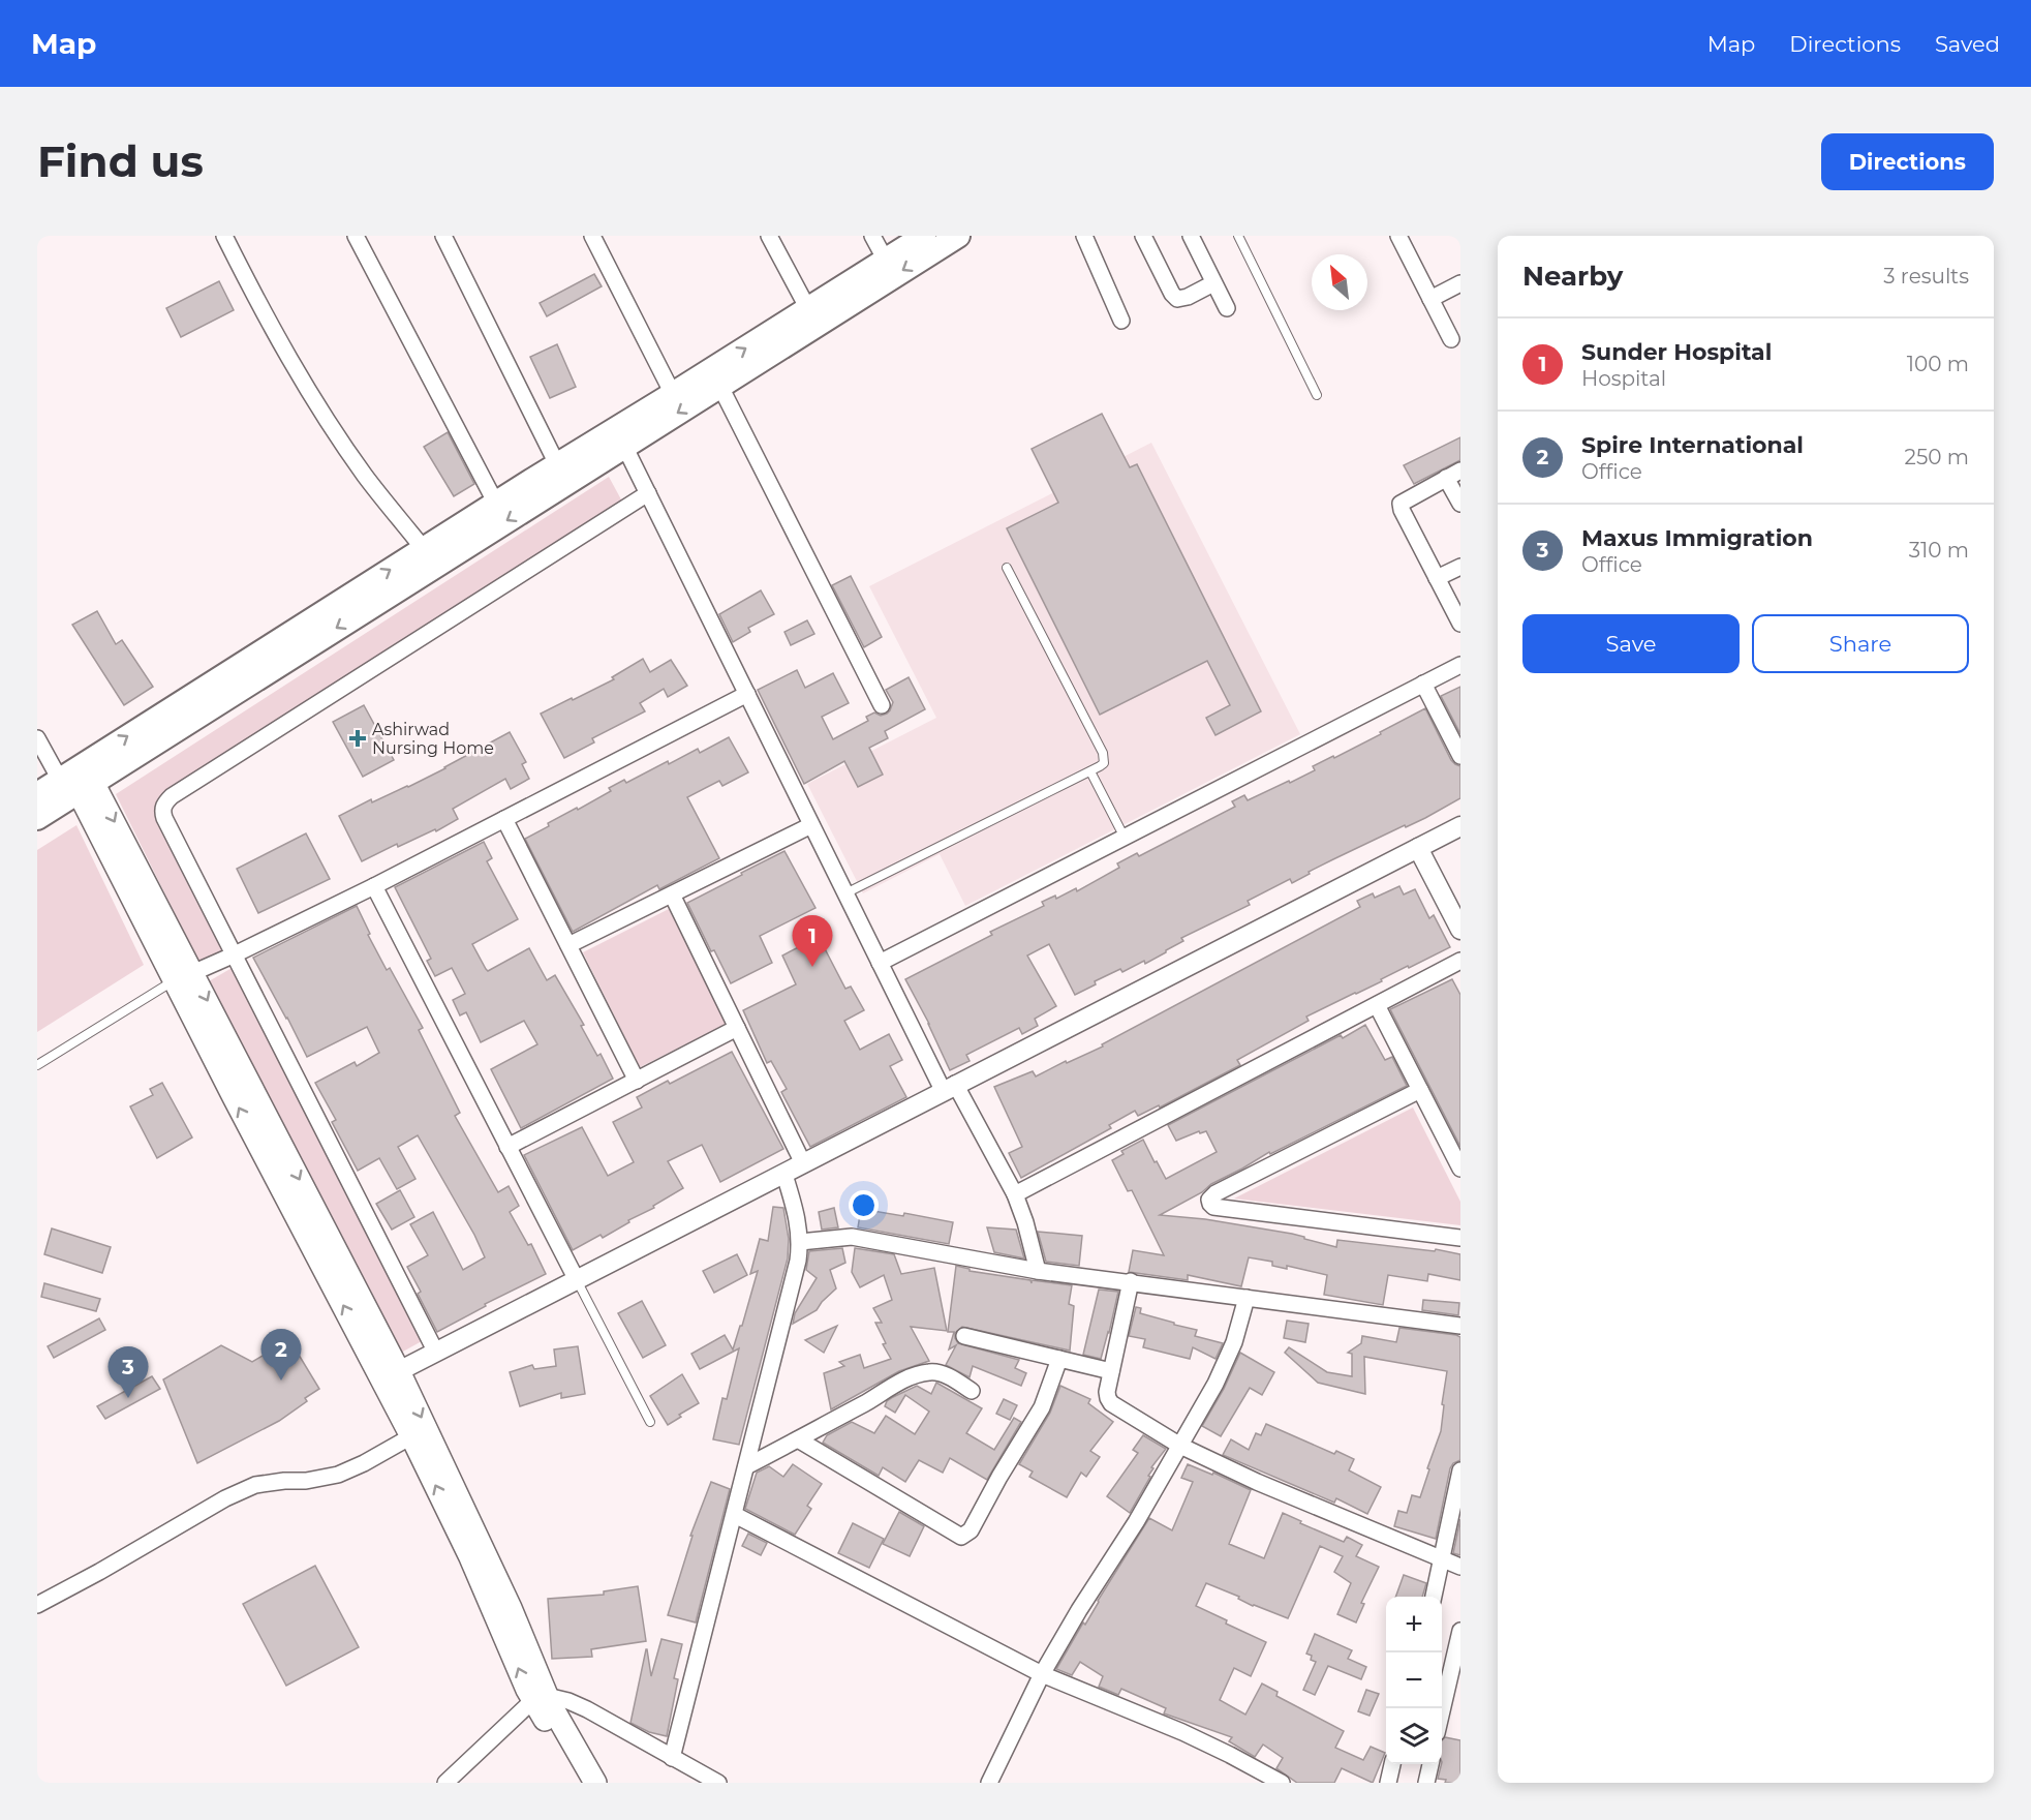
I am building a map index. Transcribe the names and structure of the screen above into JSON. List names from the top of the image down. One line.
{"places":{"health":["Ashirwad Nursing Home"]},"north":"top left","page":{"header":"Map","nav":["Map","Directions","Saved"],"buttons":["Directions",["Save","Share"]],"title":"Find us","heading":["Nearby","3 results"],"list":[{"mark":"1","name":"Sunder Hospital","note":"Hospital","value":"100 m"},{"mark":"2","name":"Spire International","note":"Office","value":"250 m"},{"mark":"3","name":"Maxus Immigration","note":"Office","value":"310 m"}],"pins":["1","2","3"],"map_buttons":["+","−"]}}
